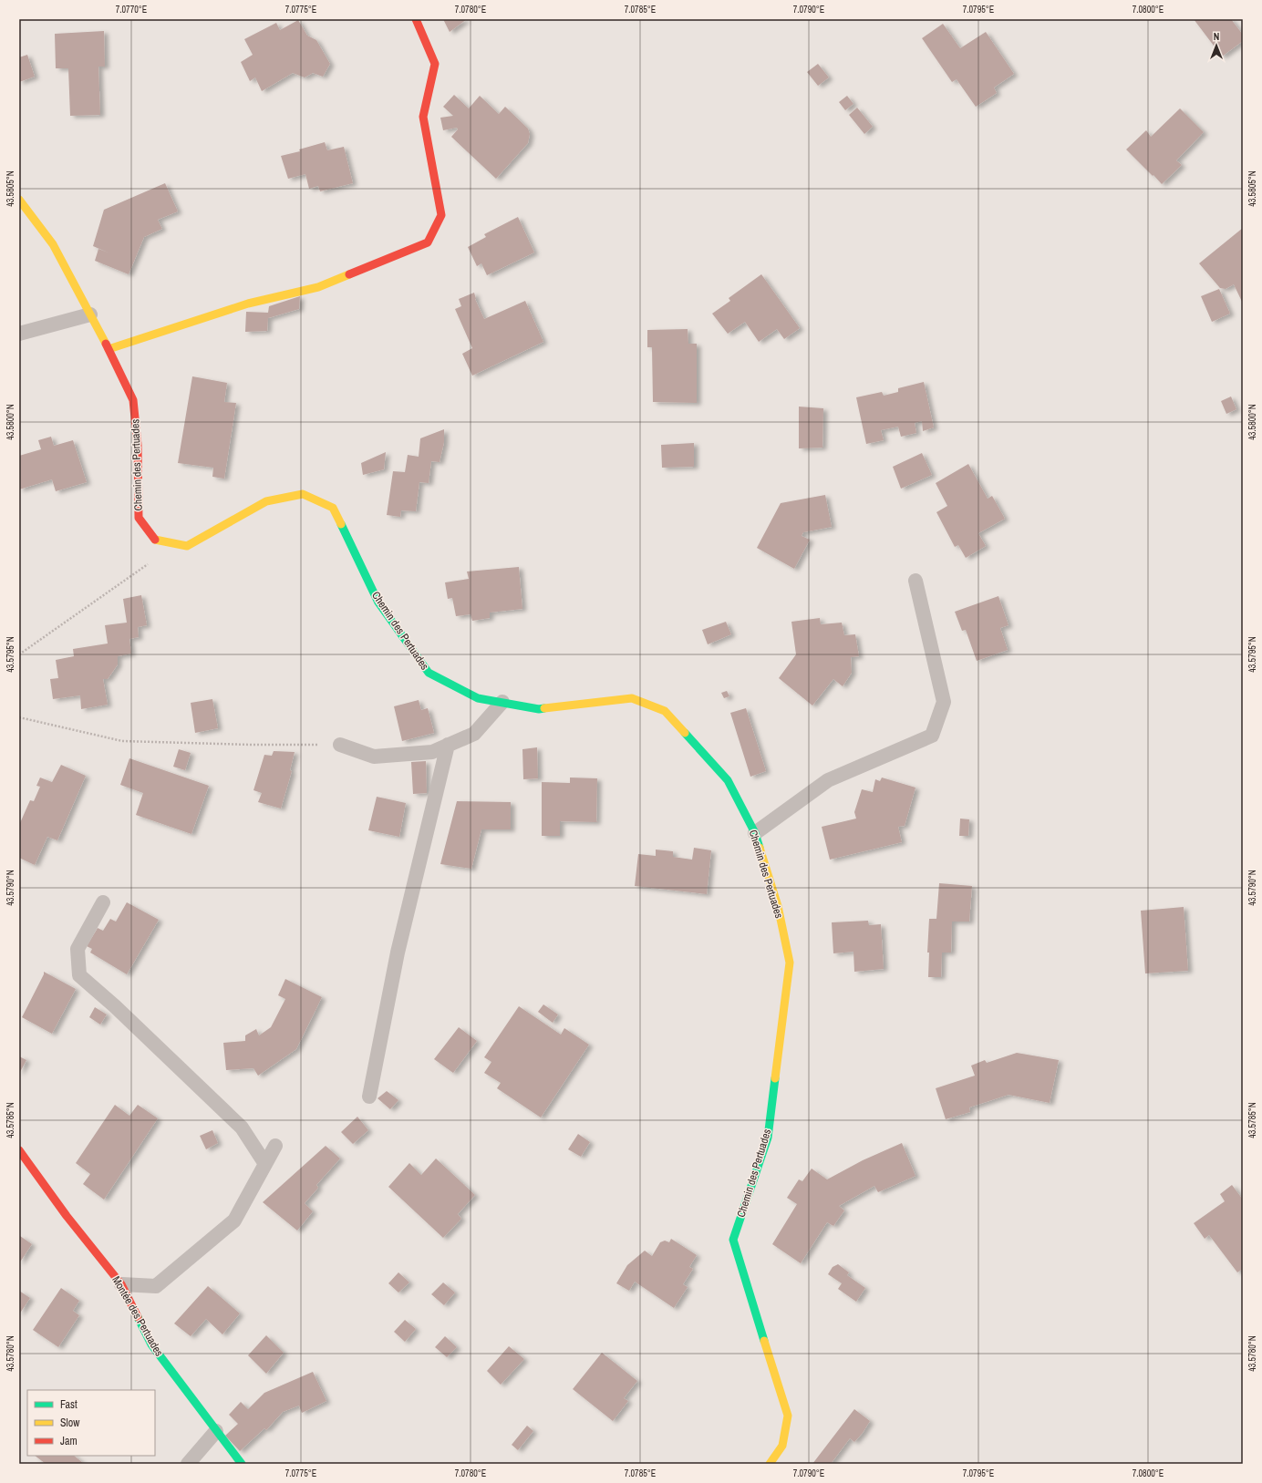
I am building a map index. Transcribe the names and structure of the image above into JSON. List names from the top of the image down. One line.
{"streets":{"street":["Chemin des Pertuades","Montée des Pertuades"]},"legend":["Fast","Slow","Jam"],"north":"top","coordinates":["7.0770°E","7.0775°E","7.0780°E","7.0785°E","7.0790°E","7.0795°E","7.0800°E","43.5805°N","43.5800°N","43.5795°N","43.5790°N","43.5785°N","43.5780°N"]}
